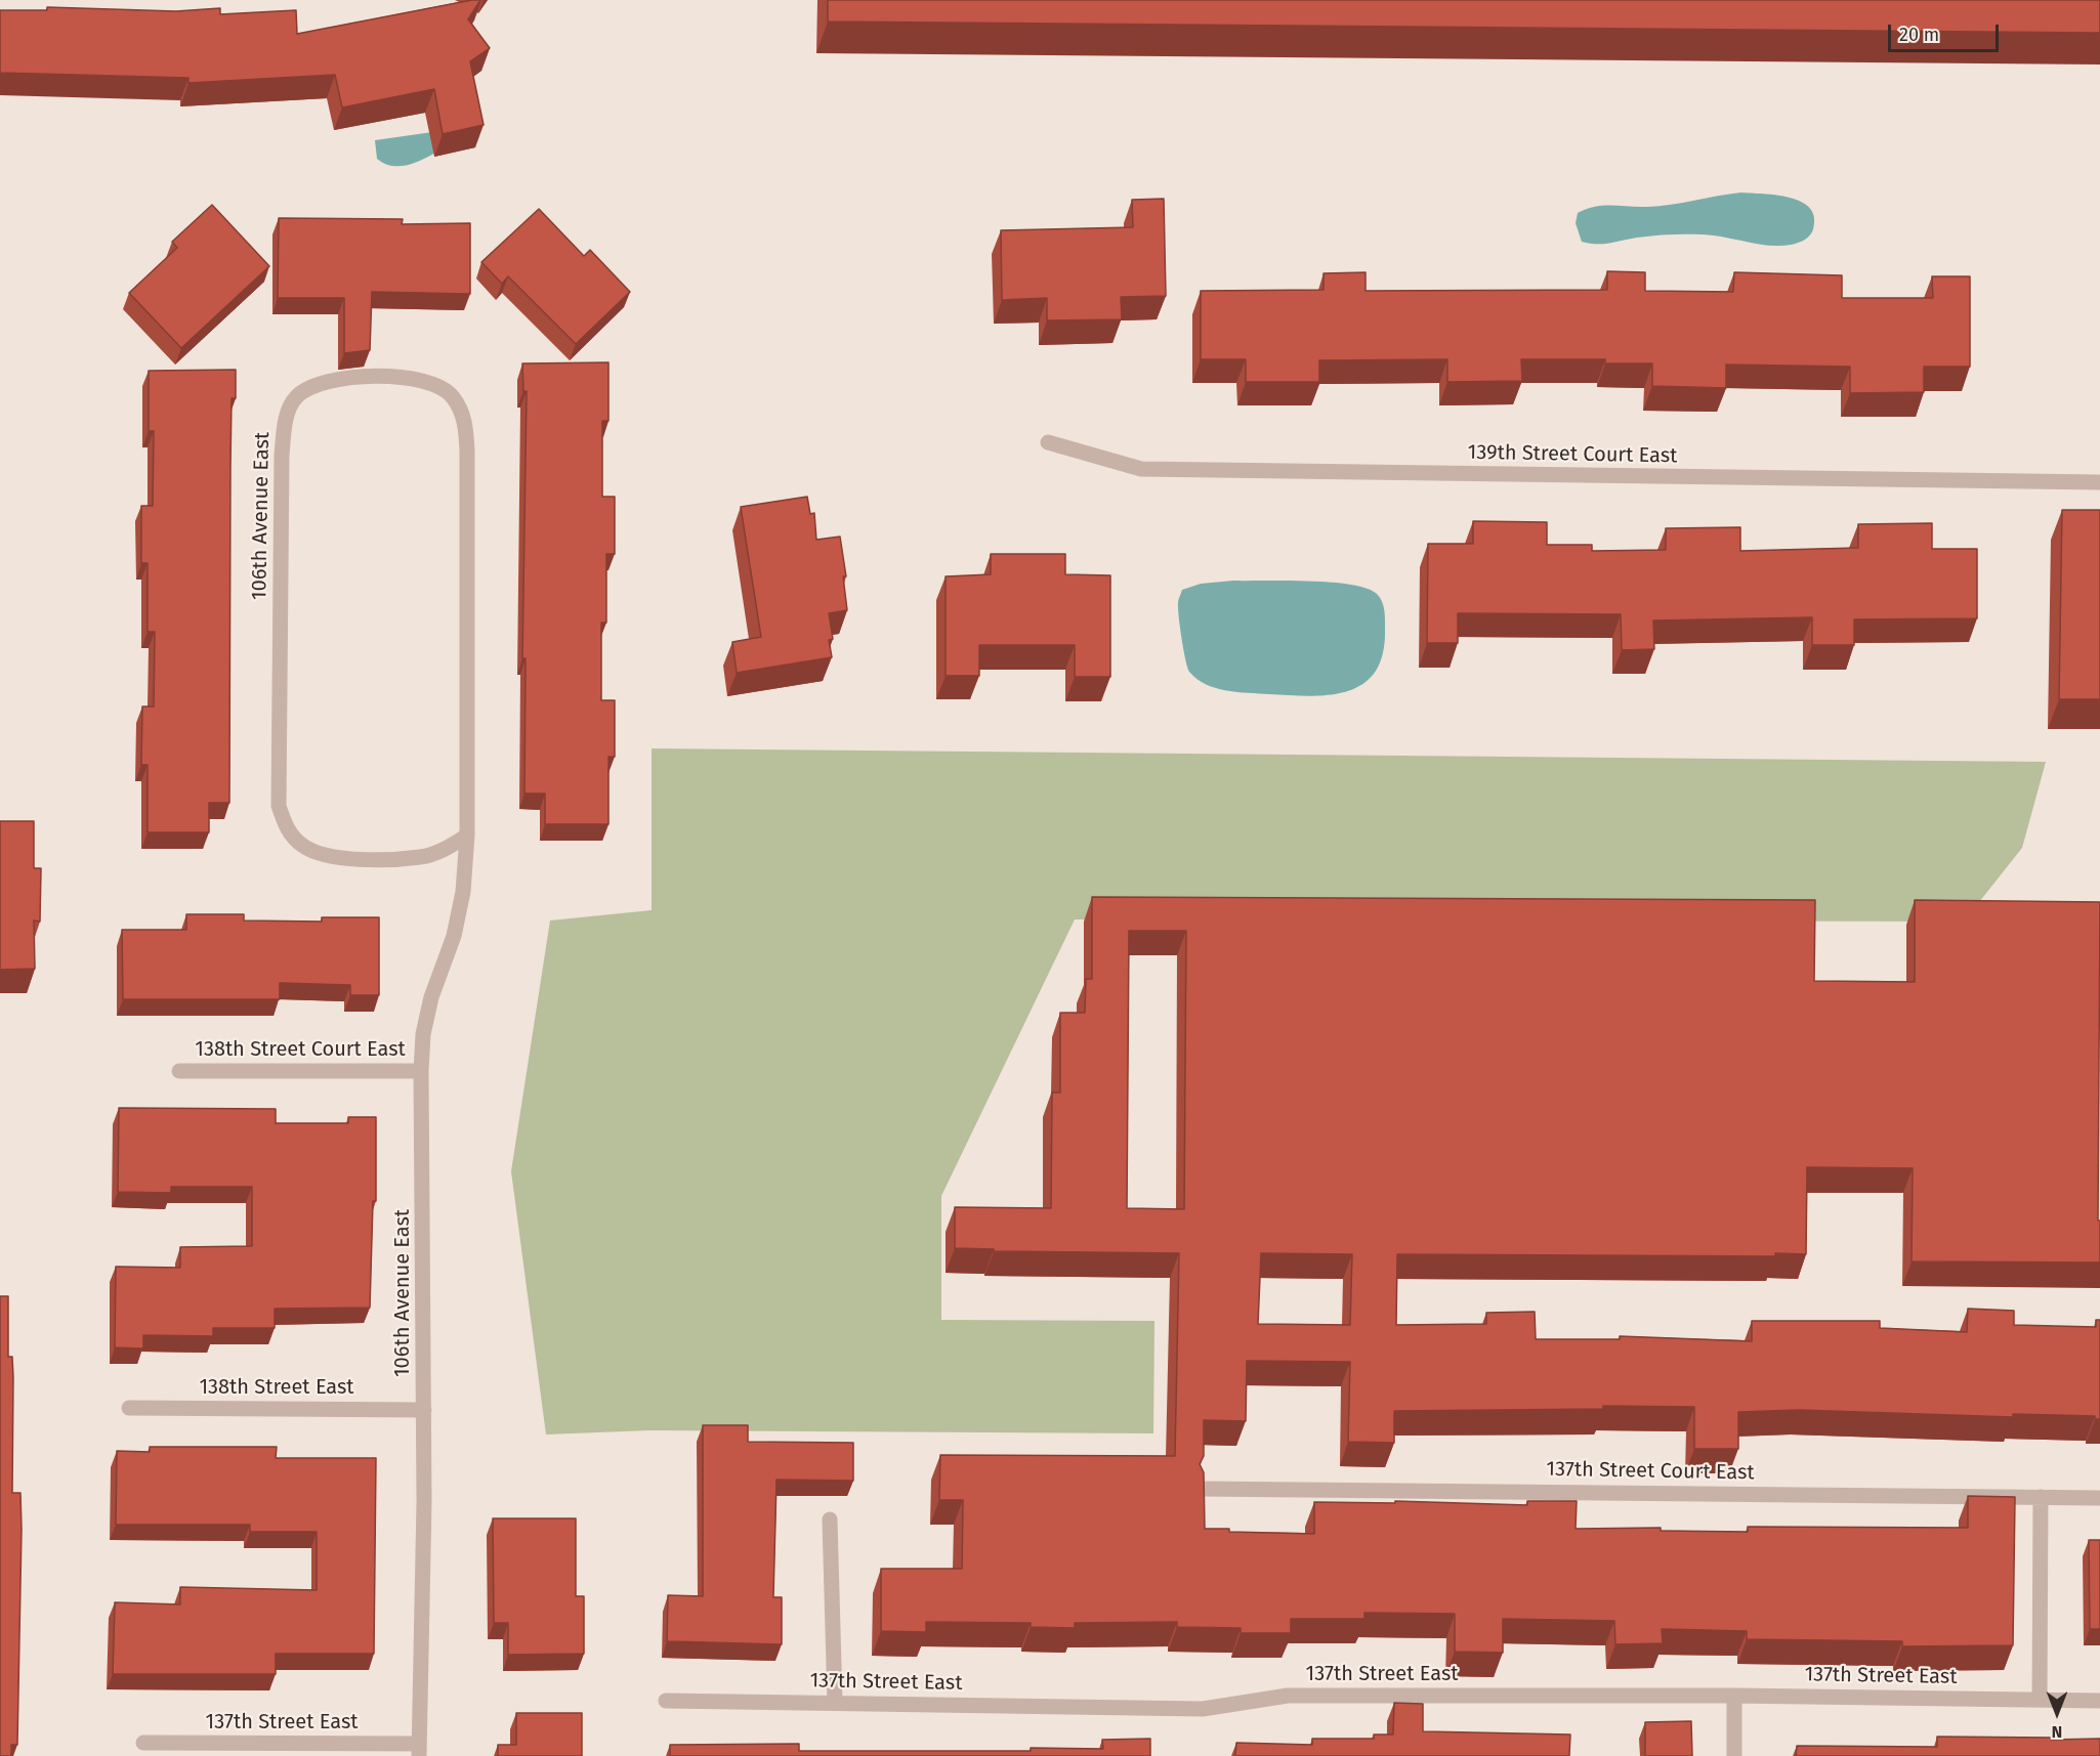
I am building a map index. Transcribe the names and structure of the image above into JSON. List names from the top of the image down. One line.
{"streets":{"street":["139th Street Court East","106th Avenue East","138th Street Court East","138th Street East","137th Street Court East","137th Street East"]},"crossings":[["106th Avenue East","138th Street Court East"],["106th Avenue East","138th Street East"],["106th Avenue East","137th Street East"]],"scale_bar":"20 m","north":"bottom"}
